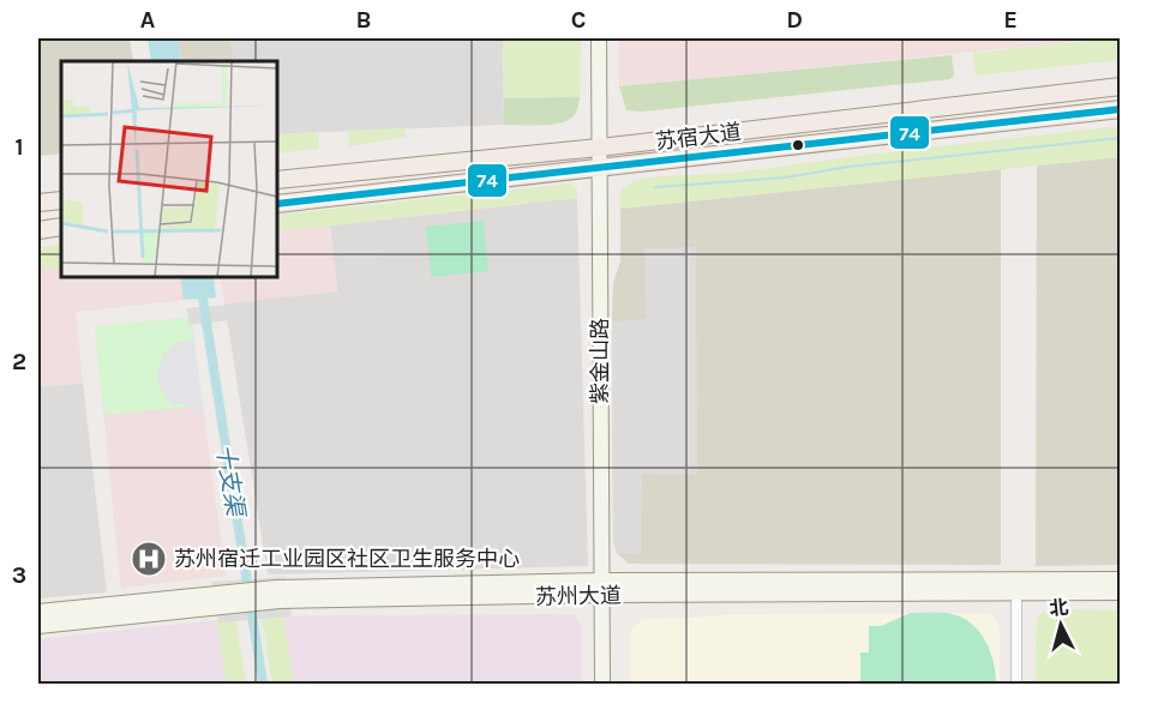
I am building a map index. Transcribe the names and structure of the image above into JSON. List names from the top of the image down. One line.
{"streets":{"main road":["苏宿大道"],"street":["紫金山路","苏州大道"]},"crossings":[["苏宿大道","紫金山路"],["紫金山路","苏州大道"]],"water":["十支渠"],"places":{"hospital":["苏州宿迁工业园区社区卫生服务中心"]},"lines":["transit line 74"],"north":"top","grid":{"columns":["A","B","C","D","E"],"rows":["1","2","3"]}}
